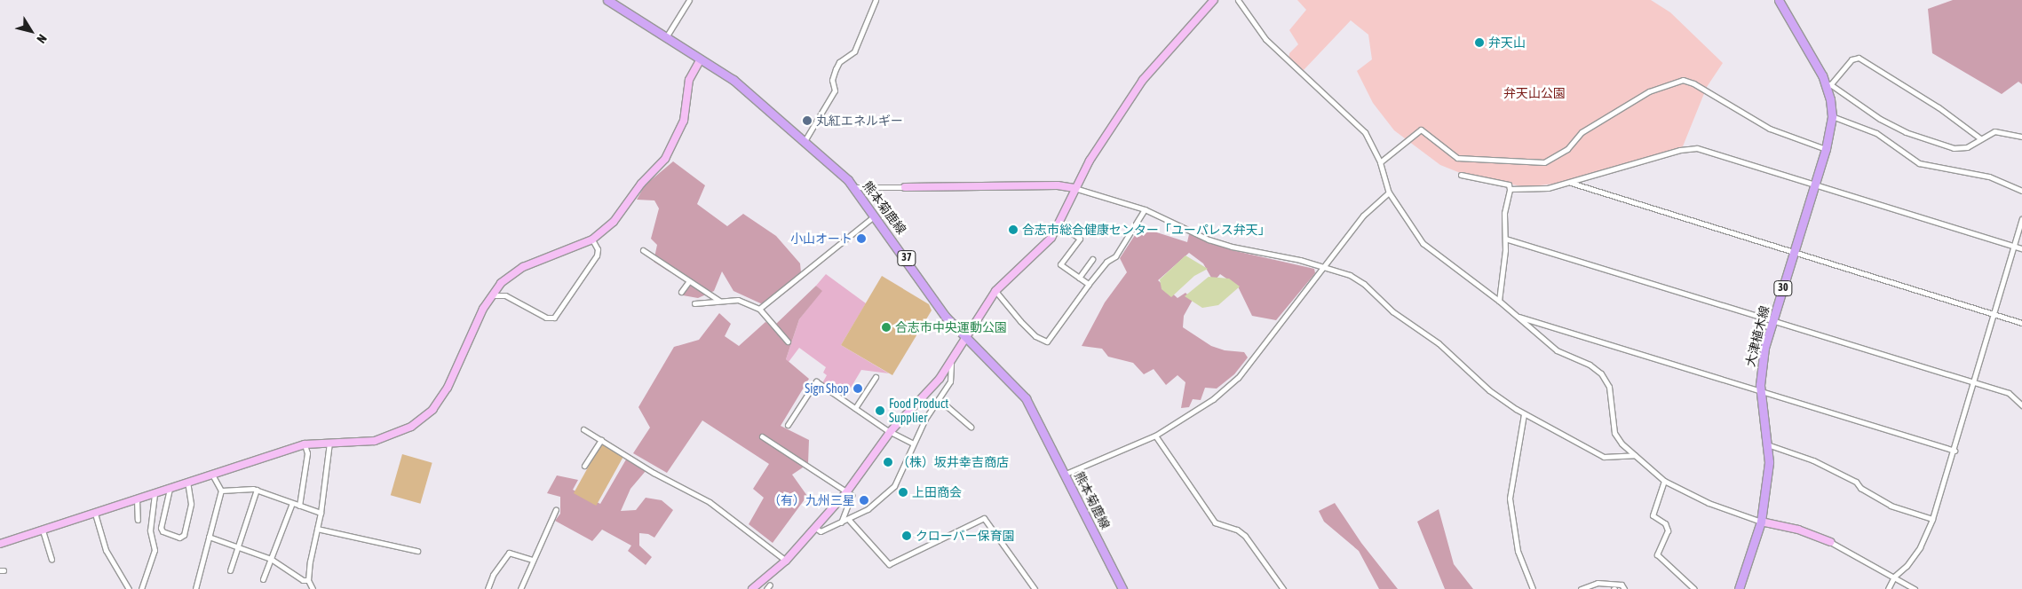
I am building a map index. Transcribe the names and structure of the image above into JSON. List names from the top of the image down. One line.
{"streets":{"main road":["熊本菊鹿線","37","30","大津植木線"]},"parks":["弁天山公園"],"places":["弁天山","丸紅エネルギー","合志市総合健康センター「ユーパレス弁天」","小山オート","合志市中央運動公園","Sign Shop","Food Product Supplier","（株）坂井幸吉商店","上田商会","（有）九州三星","クローバー保育園"],"north":"bottom right"}
